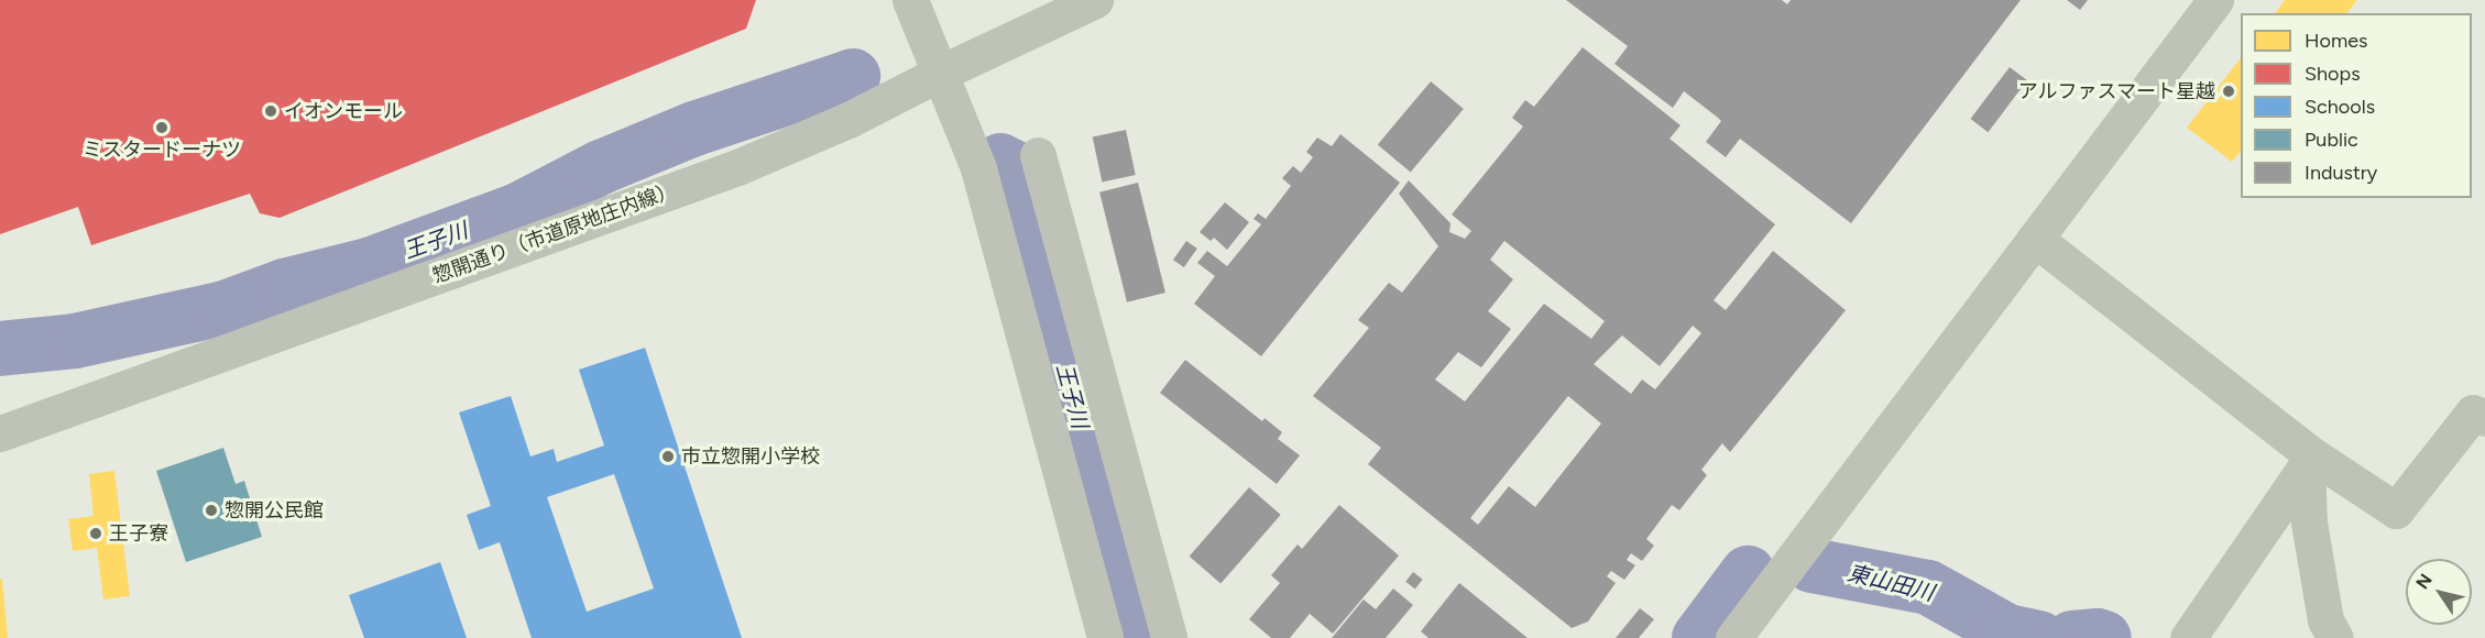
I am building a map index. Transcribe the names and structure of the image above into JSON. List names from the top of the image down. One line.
{"streets":{"street":["惣開通り（市道原地庄内線）"]},"water":["王子川","東山田川"],"places":["アルファスマート星越","イオンモール","ミスタードーナツ","市立惣開小学校","惣開公民館","王子寮"],"legend":["Homes","Shops","Schools","Public","Industry"],"north":"top left"}
